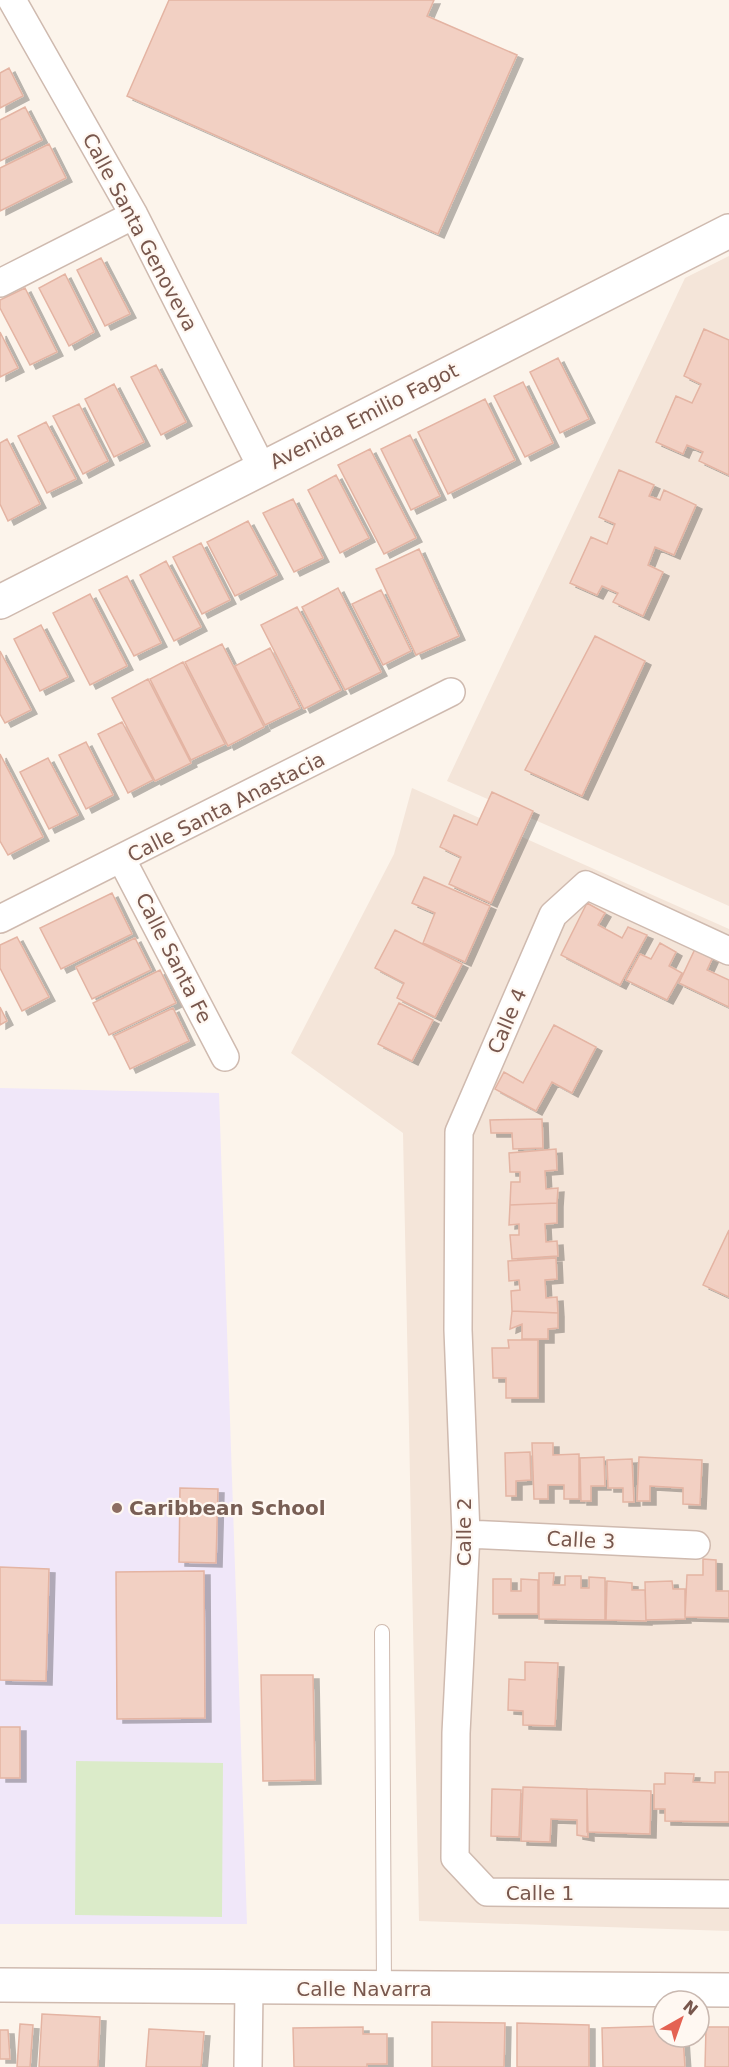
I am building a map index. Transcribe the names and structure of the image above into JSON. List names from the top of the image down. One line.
{"streets":{"street":["Calle Santa Genoveva","Avenida Emilio Fagot","Calle Santa Anastacia","Calle Santa Fe","Calle 4","Calle 2","Calle 3","Calle 1","Calle Navarra"]},"crossings":[["Calle Santa Genoveva","Avenida Emilio Fagot"],["Calle Santa Anastacia","Calle Santa Fe"],["Calle 4","Calle 2"],["Calle 2","Calle 3"],["Calle 2","Calle 1"]],"places":["Caribbean School"],"north":"top right"}
